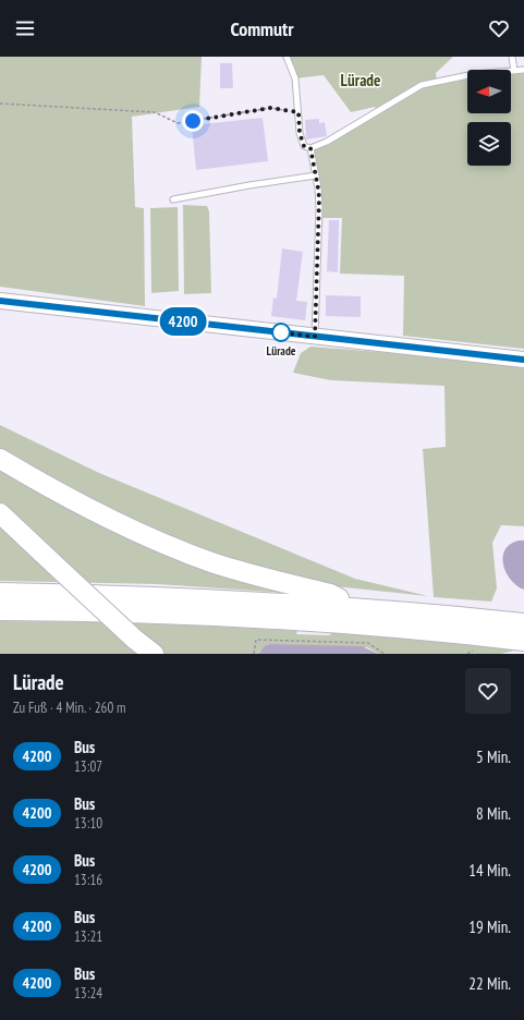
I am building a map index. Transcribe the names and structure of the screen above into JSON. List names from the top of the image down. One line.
{"districts":["Lürade"],"places":["Lürade"],"lines":["bus line 4200"],"north":"left","page":{"header":"Commutr","on_map":"4200","heading":["Lürade","Zu Fuß · 4 Min. · 260 m"],"list":[{"mark":"4200","name":"Bus","note":"13:07","value":"5 Min."},{"mark":"4200","name":"Bus","note":"13:10","value":"8 Min."},{"mark":"4200","name":"Bus","note":"13:16","value":"14 Min."},{"mark":"4200","name":"Bus","note":"13:21","value":"19 Min."},{"mark":"4200","name":"Bus","note":"13:24","value":"22 Min."}]}}
